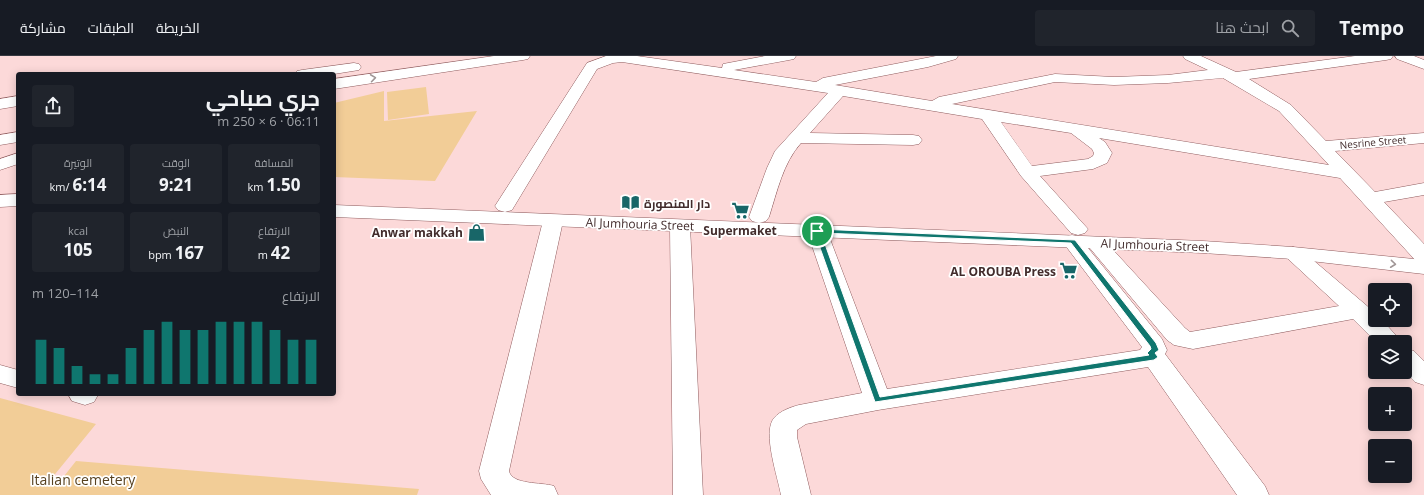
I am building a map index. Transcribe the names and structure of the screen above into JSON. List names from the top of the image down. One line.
{"streets":{"main road":["Nesrine Street","Al Jumhouria Street"]},"parks":["Italian cemetery"],"places":{"library":["دار المنصورة"],"supermarket":["Supermaket","AL OROUBA Press"],"shop":["Anwar makkah"]},"page":{"header":"Tempo","search":"ابحث هنا","nav":["الخريطة","الطبقات","مشاركة"],"heading":["جري صباحي","06:11 · 6 × 250 m"],"stats":[["المسافة","1.50 km"],["الوقت","9:21"],["الوتيرة","6:14 /km"],["الارتفاع","42 m"],["النبض","167 bpm"],["kcal","105"]],"chart":["الارتفاع","114–120 m"],"map_buttons":["+","−"]}}
